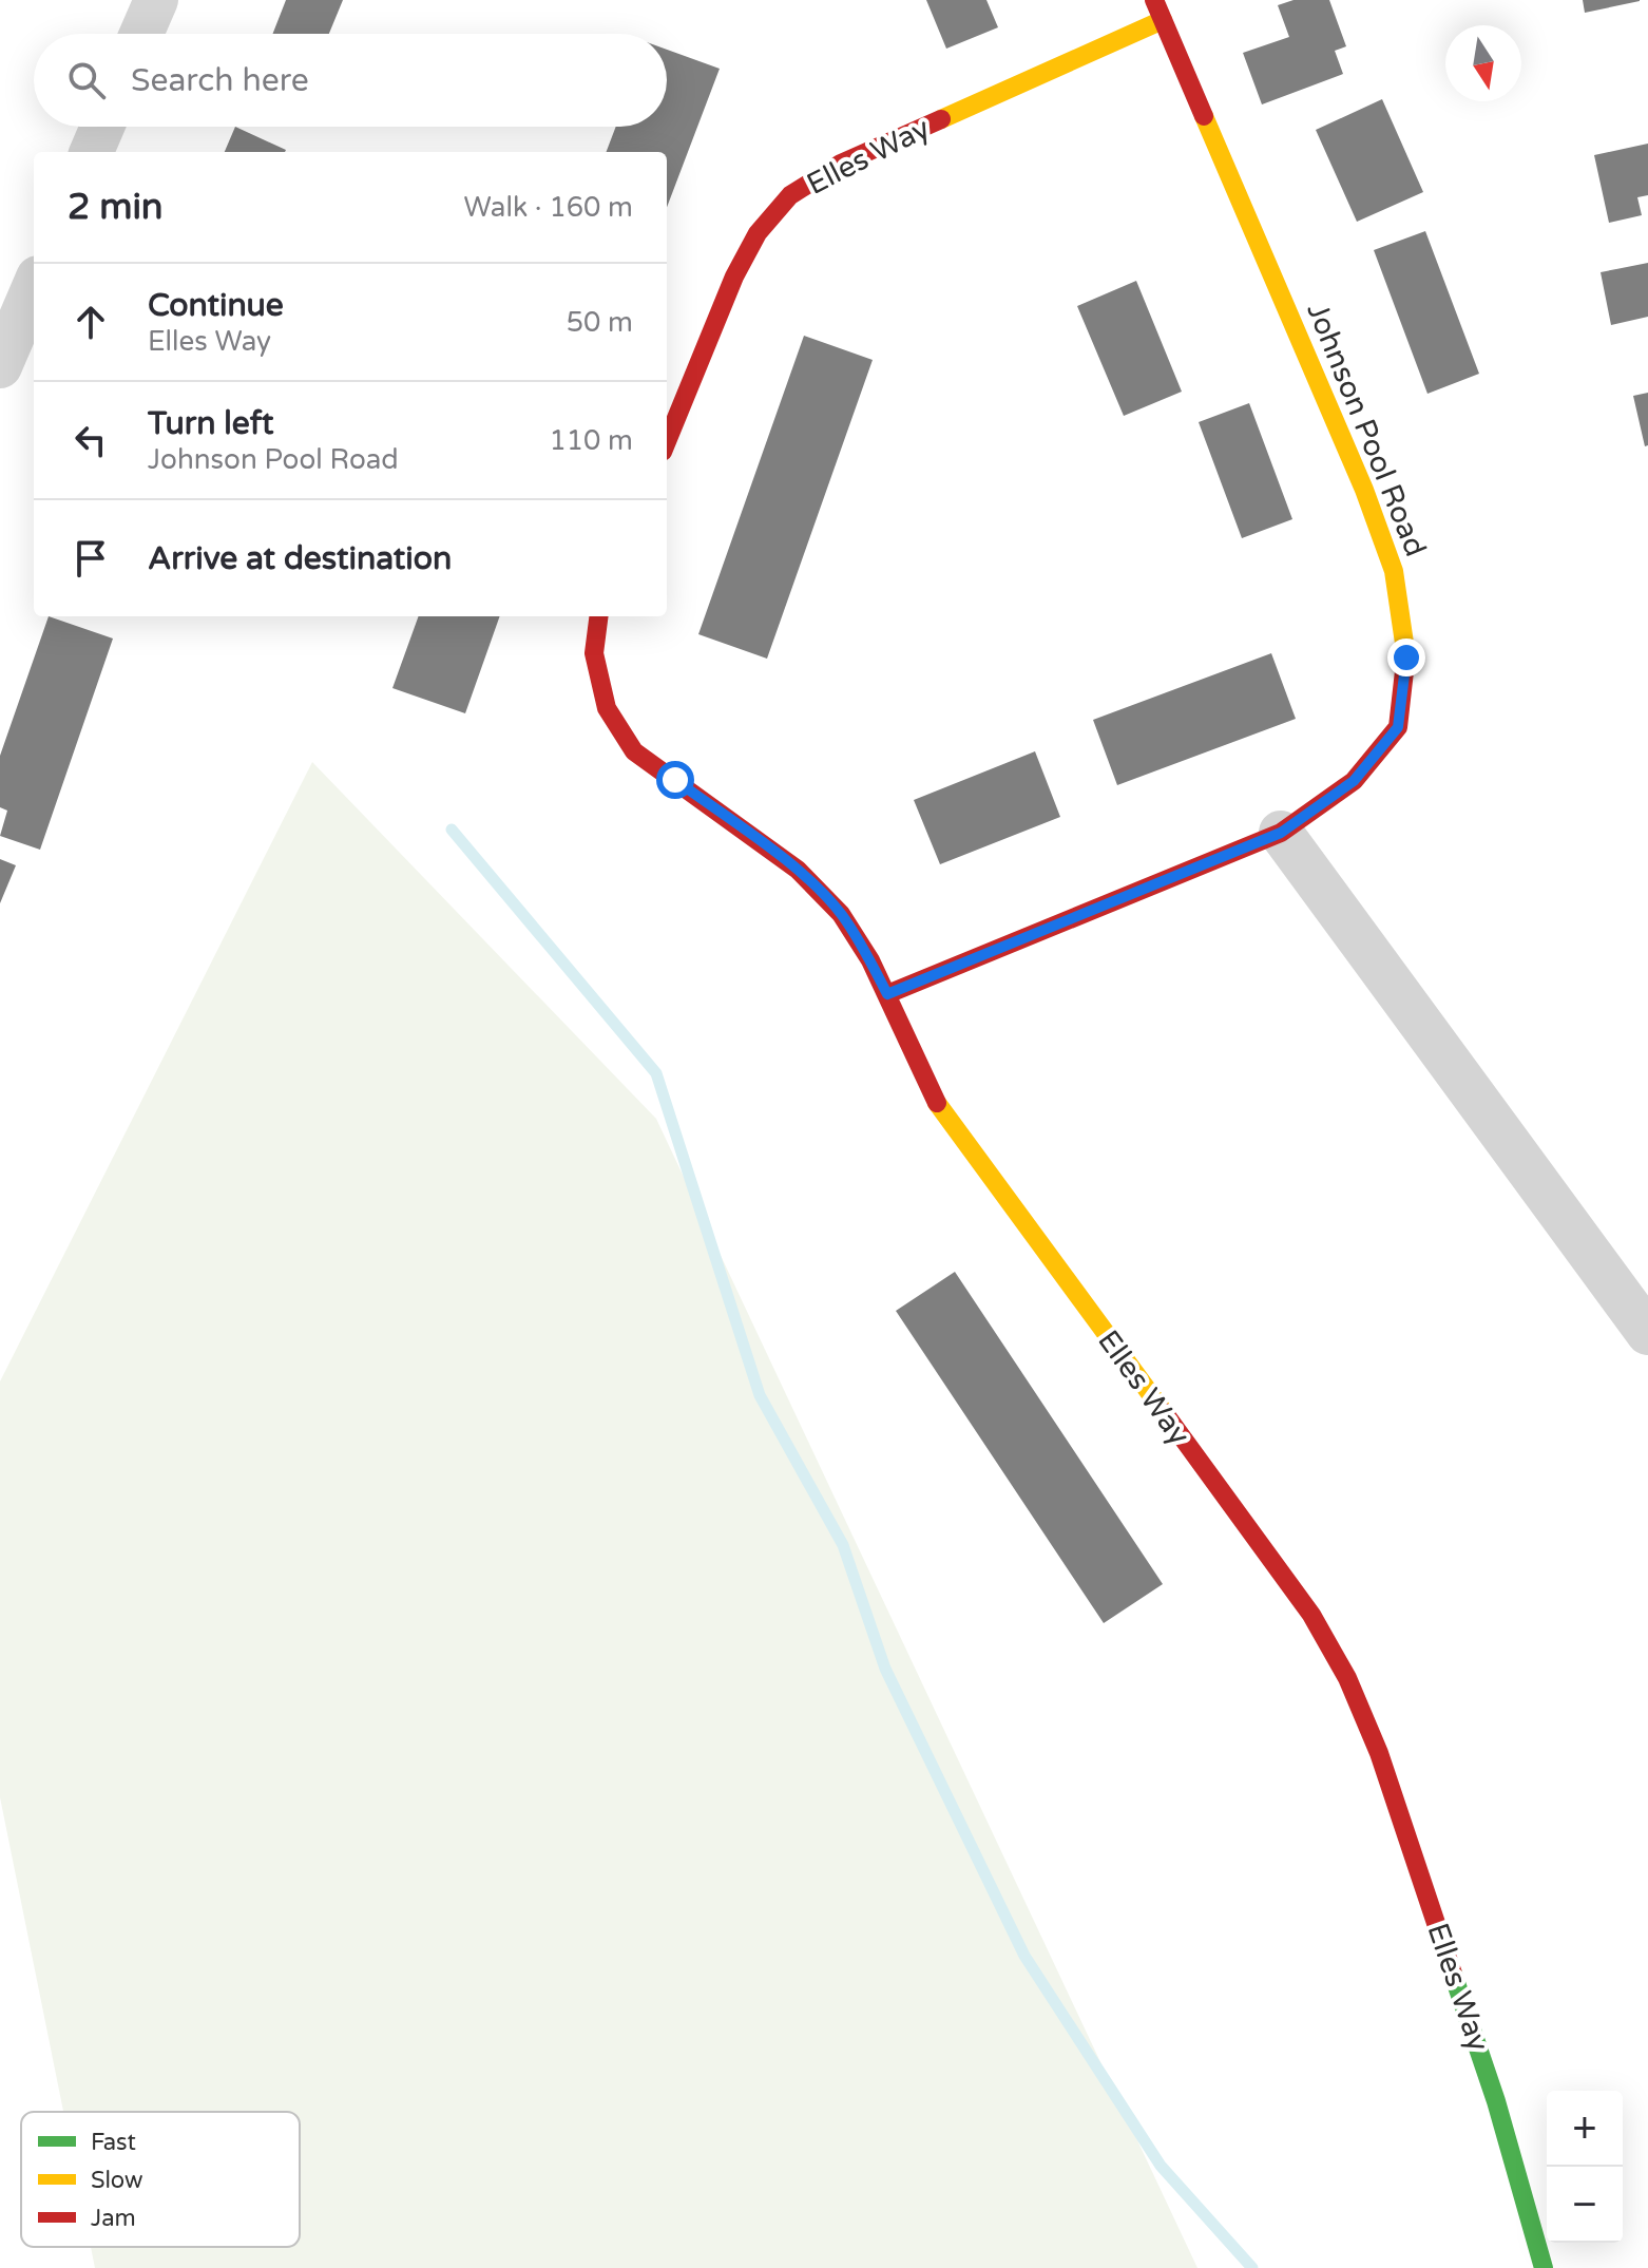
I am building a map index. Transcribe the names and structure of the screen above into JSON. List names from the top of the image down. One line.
{"streets":{"street":["Elles Way","Johnson Pool Road"]},"crossings":[["Elles Way","Johnson Pool Road"]],"legend":["Fast","Slow","Jam"],"north":"bottom","page":{"search":"Search here","heading":["2 min","Walk · 160 m"],"list":[["Continue","Elles Way","50 m"],["Turn left","Johnson Pool Road","110 m"],"Arrive at destination"],"map_buttons":["+","−"]}}
